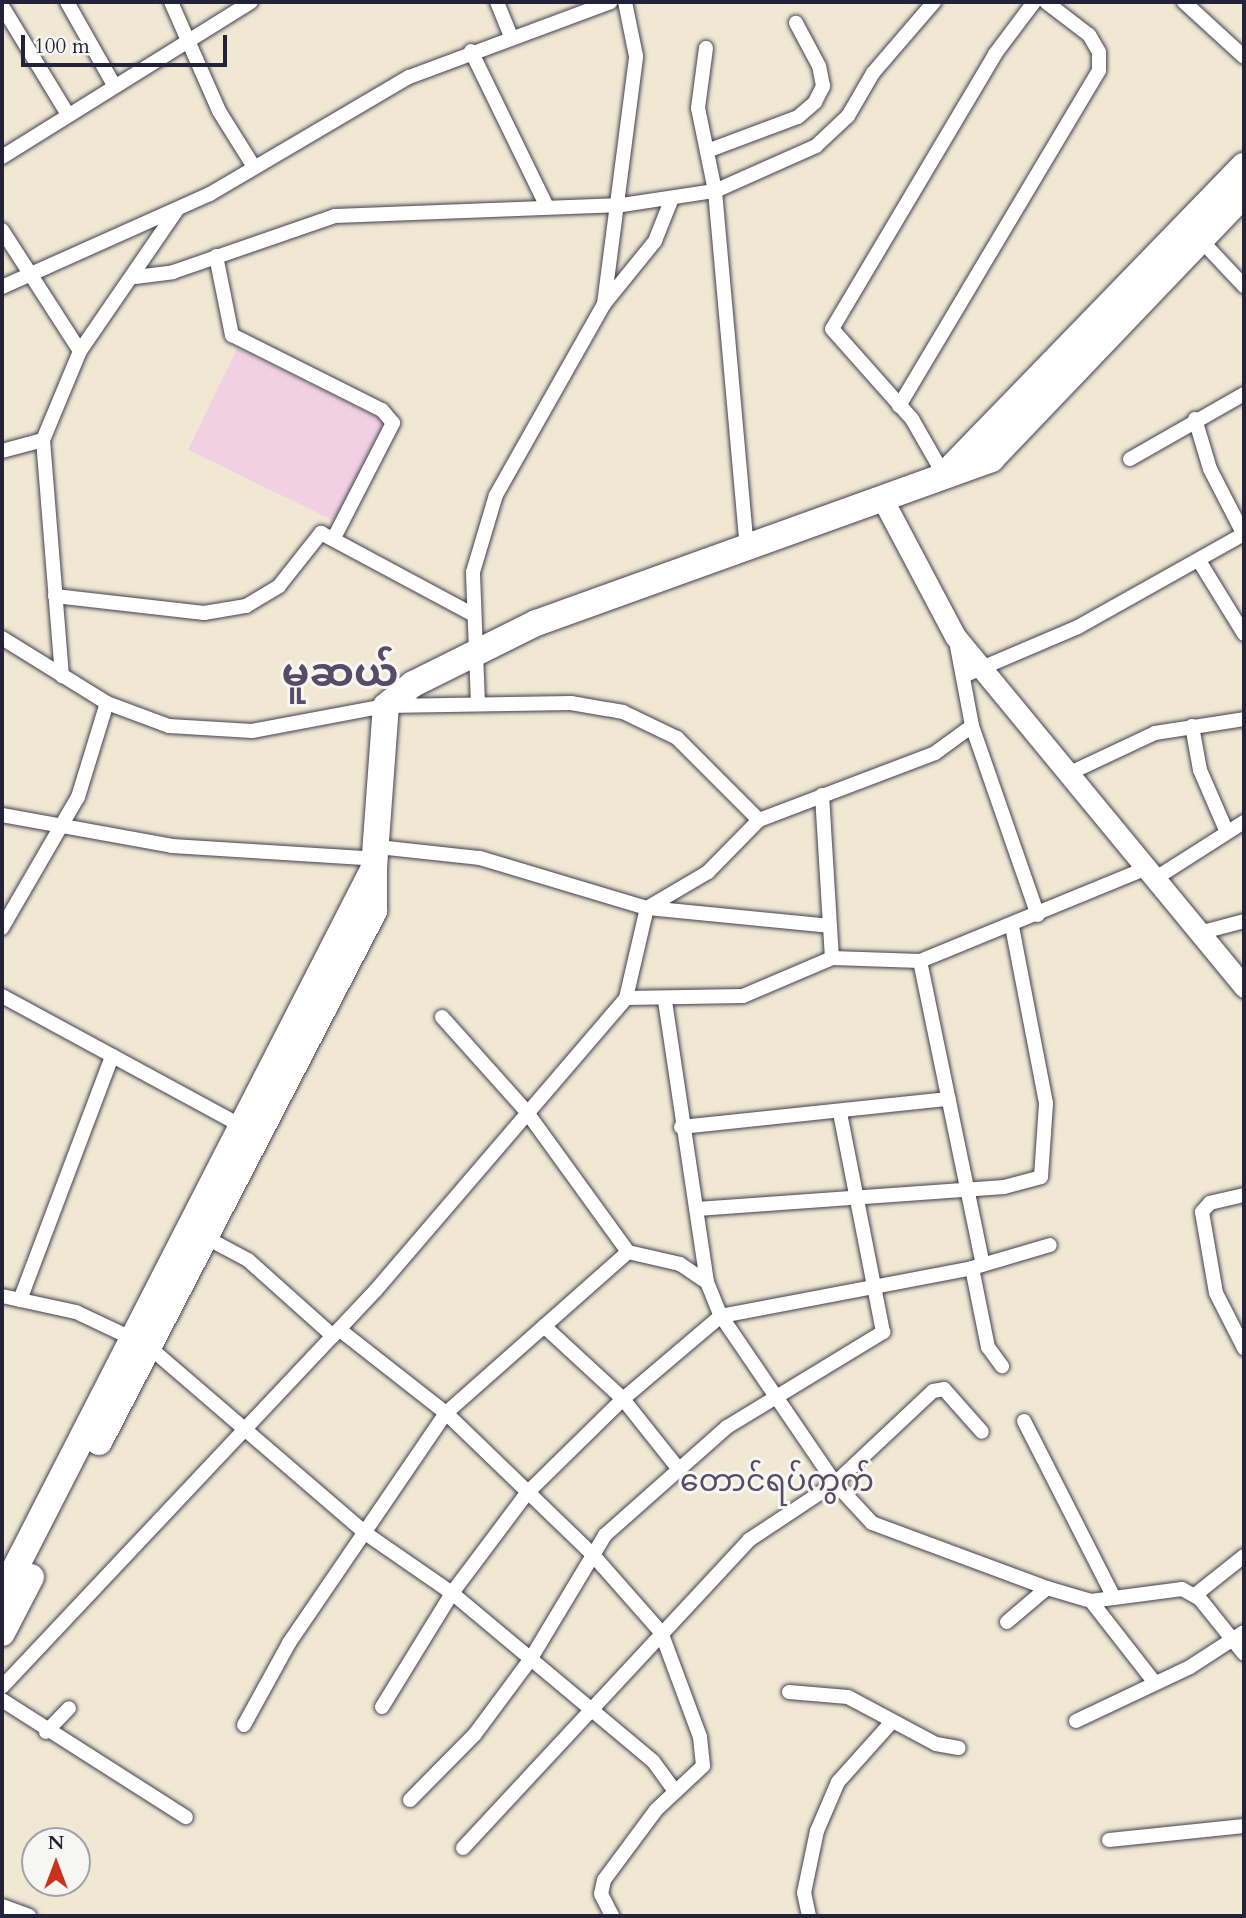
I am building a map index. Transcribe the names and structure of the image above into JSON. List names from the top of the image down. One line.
{"districts":["မူဆယ်","တောင်ရပ်ကွက်"],"scale_bar":"100 m","north":"top"}
